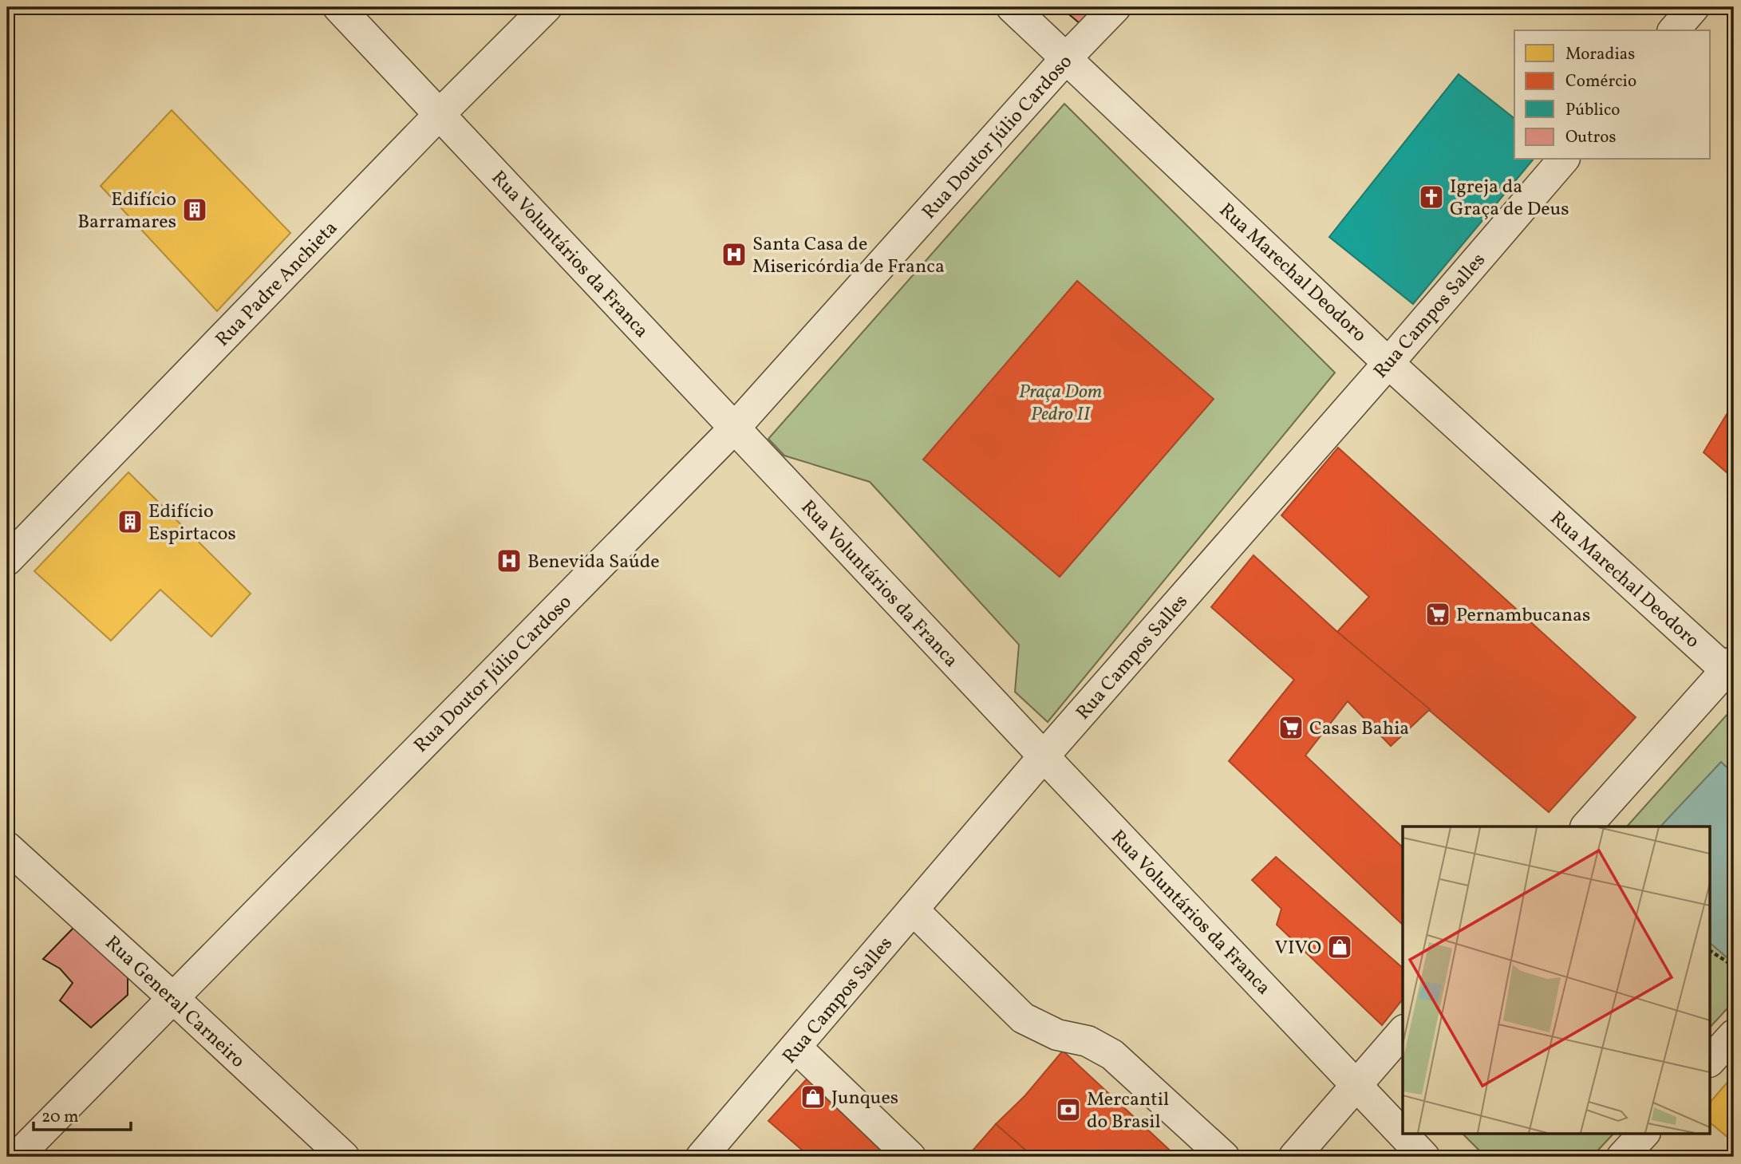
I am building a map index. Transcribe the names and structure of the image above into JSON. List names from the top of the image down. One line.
{"streets":{"street":["Rua Doutor Júlio Cardoso","Rua Voluntários da Franca","Rua Marechal Deodoro","Rua Padre Anchieta","Rua Campos Salles","Rua General Carneiro"]},"crossings":[["Rua Doutor Júlio Cardoso","Rua Voluntários da Franca"],["Rua Doutor Júlio Cardoso","Rua Marechal Deodoro"],["Rua Doutor Júlio Cardoso","Rua General Carneiro"],["Rua Voluntários da Franca","Rua Padre Anchieta"],["Rua Voluntários da Franca","Rua Campos Salles"],["Rua Marechal Deodoro","Rua Campos Salles"]],"parks":["Praça Dom Pedro II"],"places":{"church":["Igreja da Graça de Deus"],"building":["Edifício Barramares","Edifício Espirtacos"],"hospital":["Santa Casa de Misericórdia de Franca","Benevida Saúde"],"supermarket":["Pernambucanas","Casas Bahia"],"shop":["VIVO","Junques"],"bank":["Mercantil do Brasil"]},"legend":["Moradias","Comércio","Público","Outros"],"scale_bar":"20 m"}
